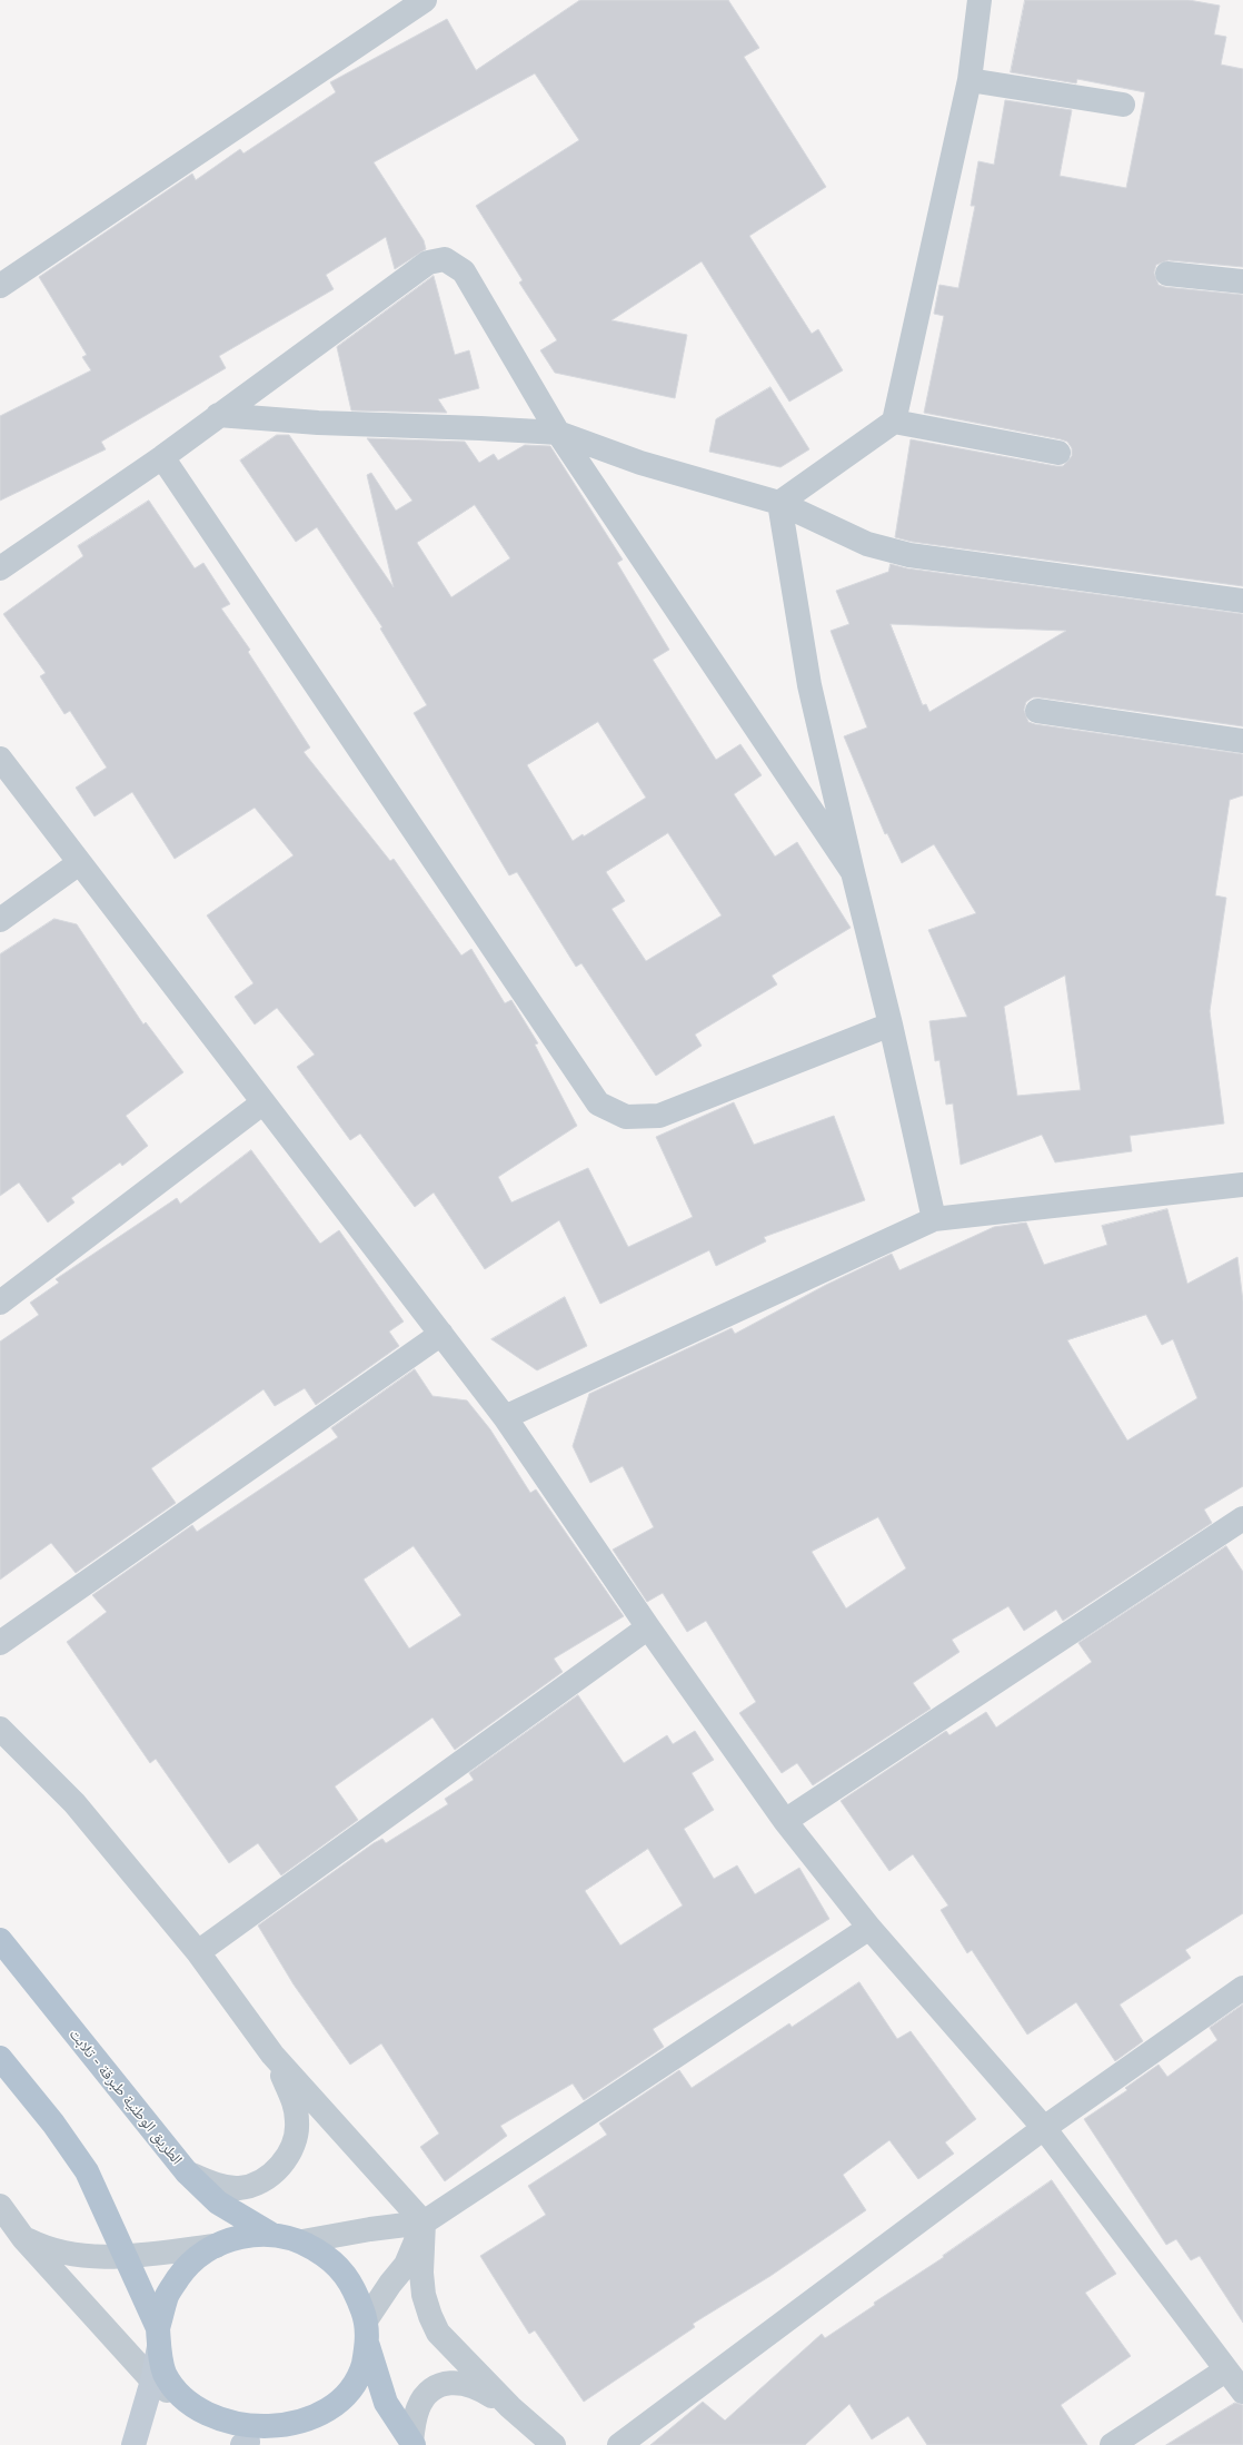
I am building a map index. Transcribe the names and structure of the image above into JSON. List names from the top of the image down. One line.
{"streets":{"main road":["الطريق الوطنية طبرقة - تلابت"]}}
